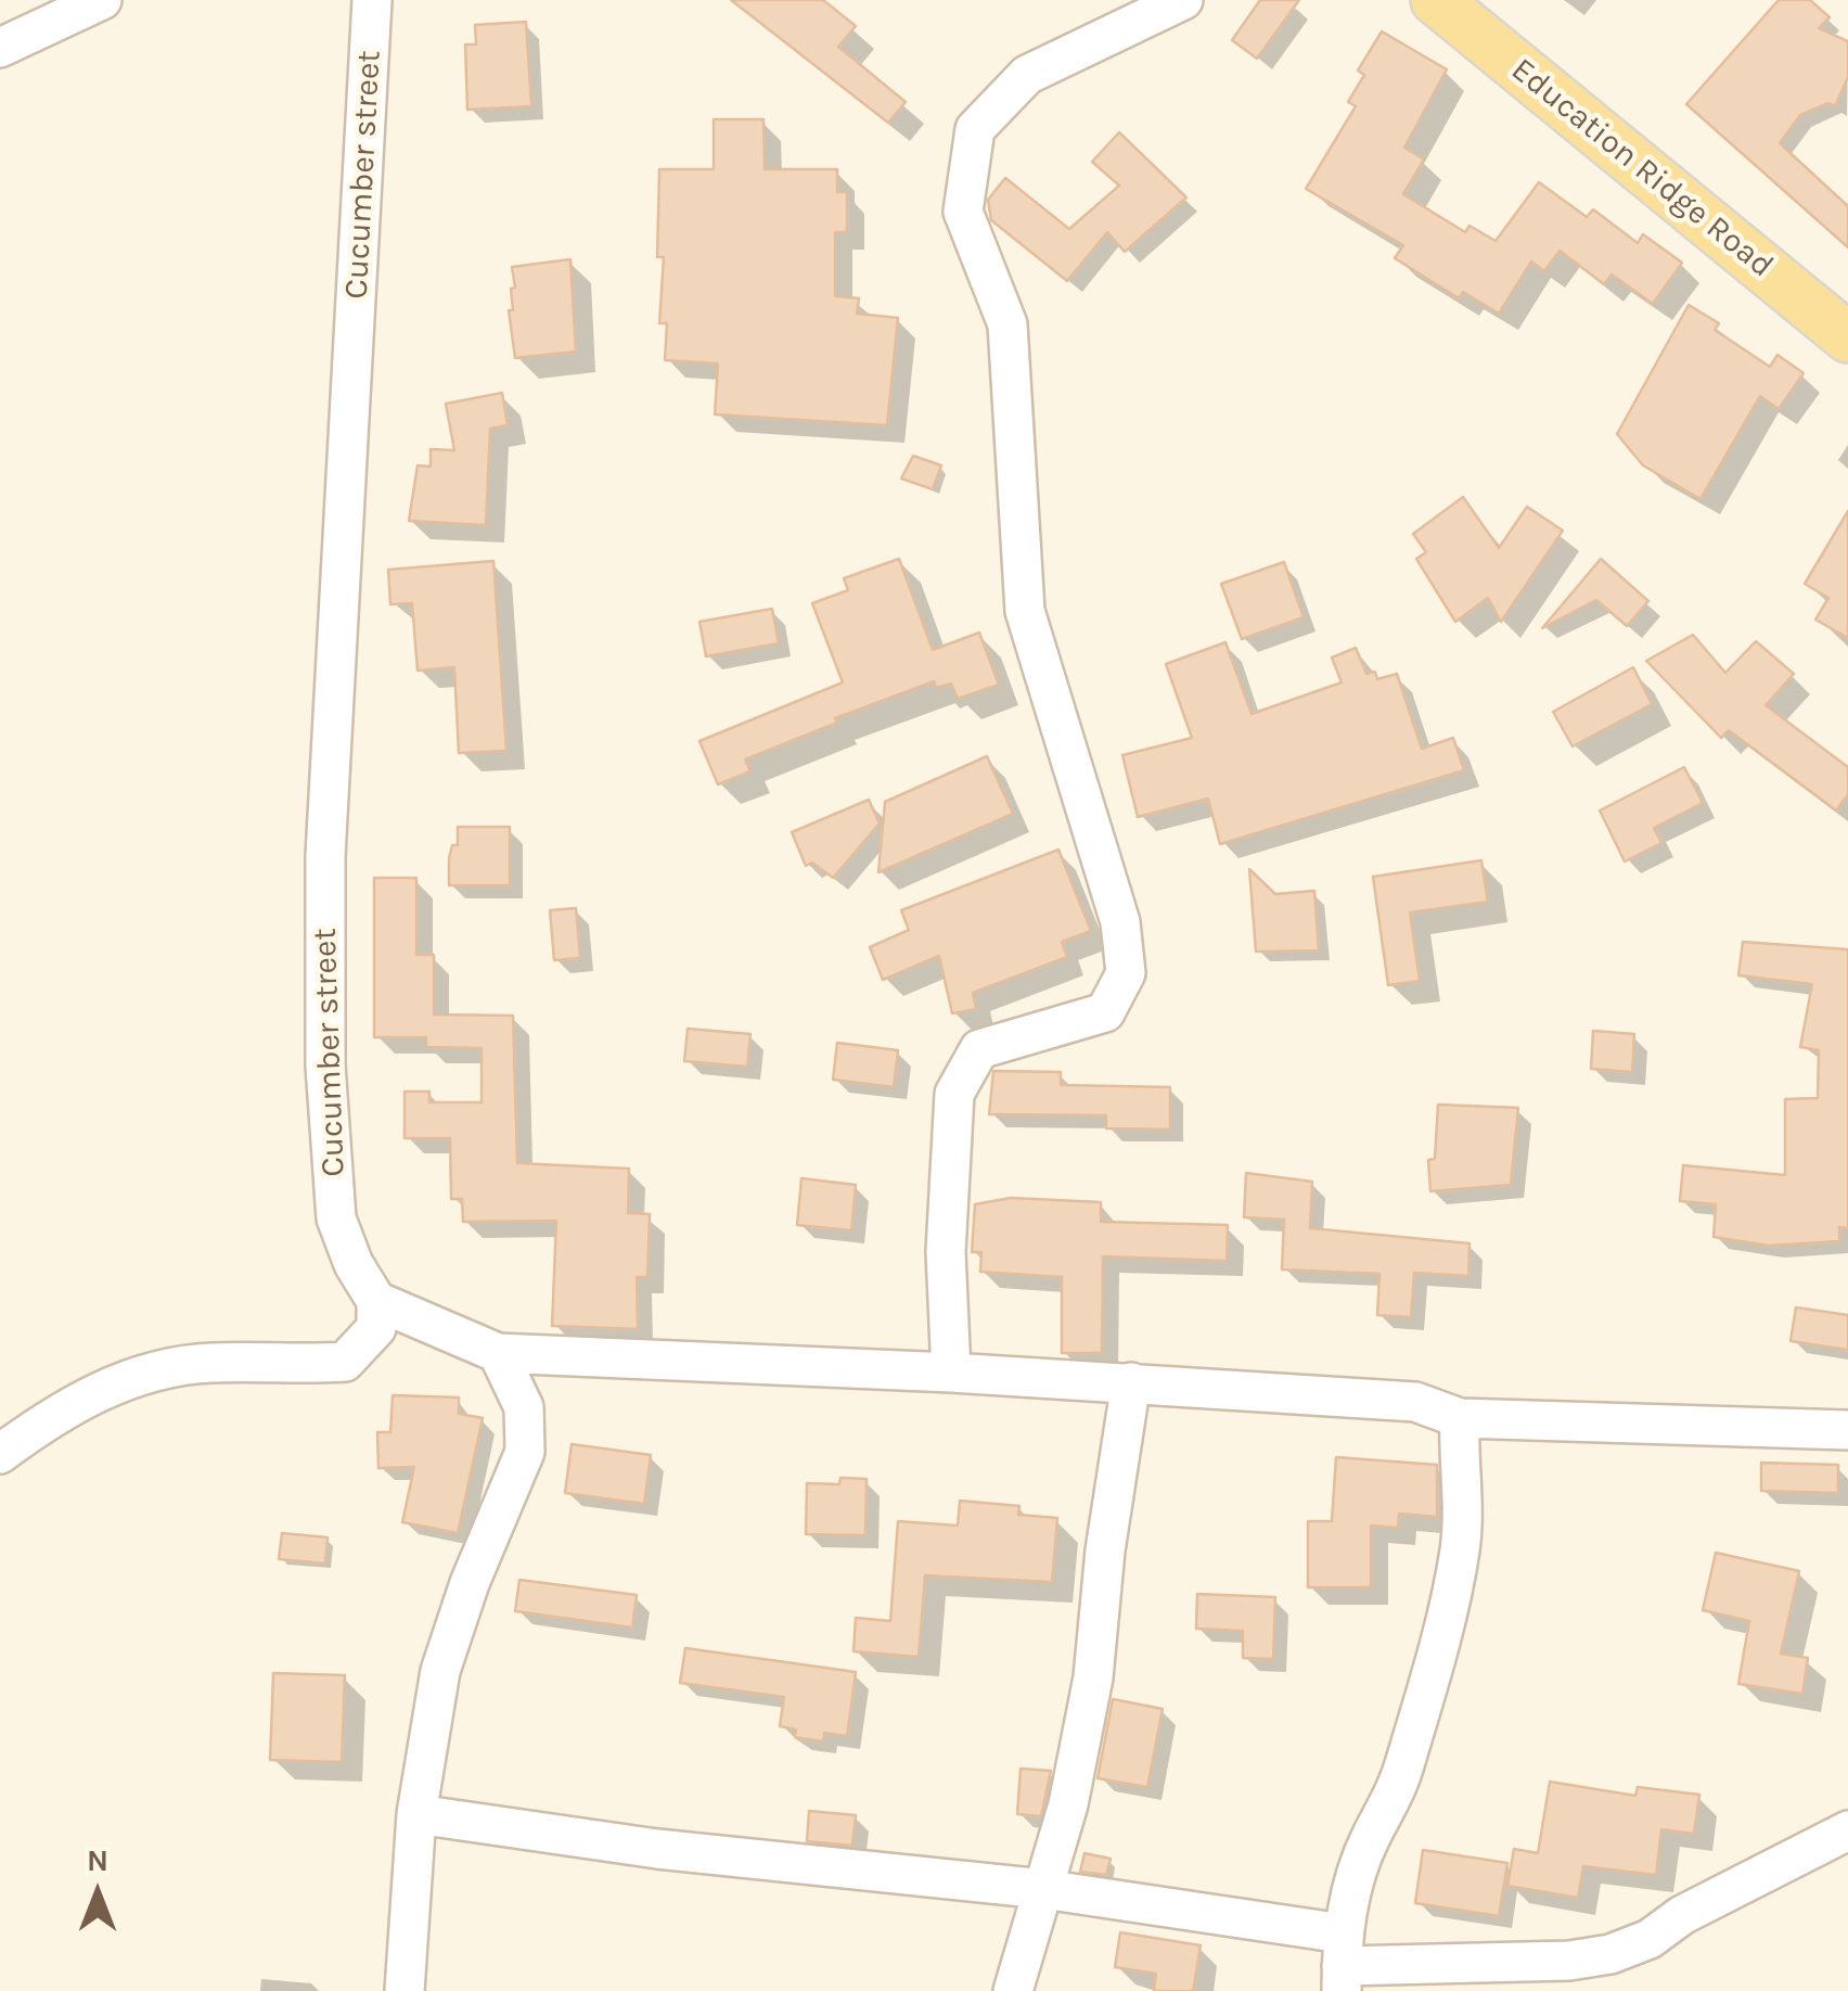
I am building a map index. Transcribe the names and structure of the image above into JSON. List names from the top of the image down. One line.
{"streets":{"main road":["Education Ridge Road"],"street":["Cucumber street"]},"north":"top"}
